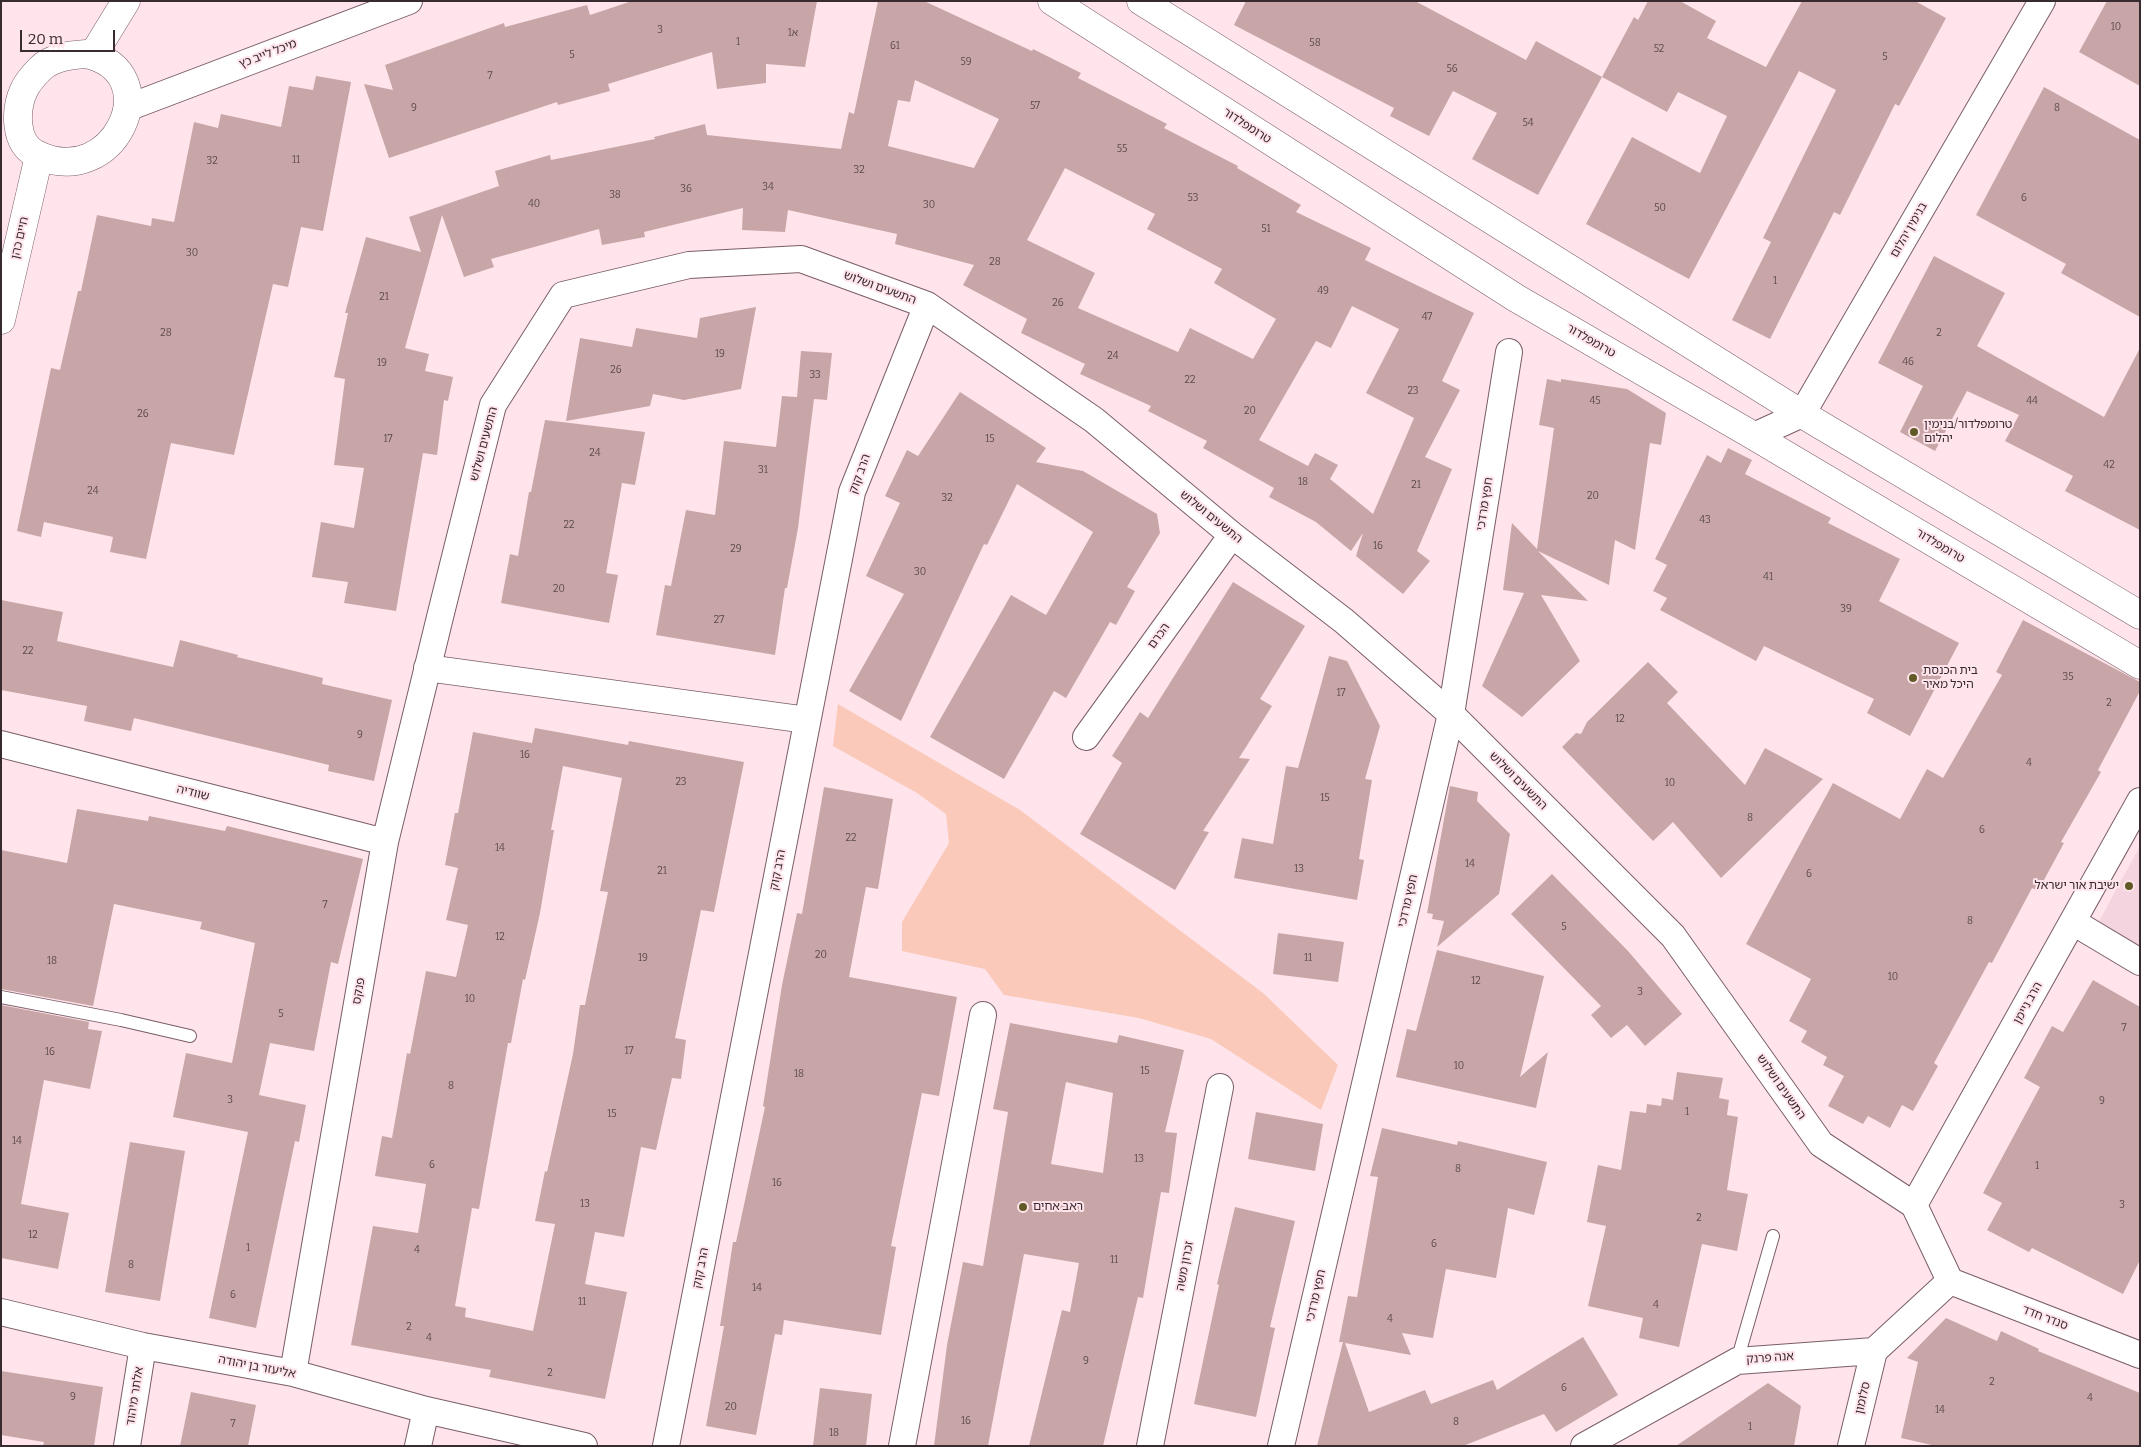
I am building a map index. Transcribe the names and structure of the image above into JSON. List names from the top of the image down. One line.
{"streets":{"main road":["טרומפלדור","חיים כהן"],"street":["מיכל לייב כץ","בנימין יהלום","התשעים ושלוש","הרב קוק","חפץ מרדכי","הכרם","שוודיה","פנקס","הרב ניימן","זכרון משה","סנדר חדד","אנה פרנק","אליעזר בן יהודה","אלתר מיהוד","סלומון"]},"crossings":[["מיכל לייב כץ","חיים כהן"],["התשעים ושלוש","הרב קוק"],["התשעים ושלוש","חפץ מרדכי"],["התשעים ושלוש","הכרם"],["התשעים ושלוש","פנקס"],["התשעים ושלוש","הרב ניימן"],["שוודיה","פנקס"],["פנקס","אליעזר בן יהודה"],["אנה פרנק","סלומון"],["אליעזר בן יהודה","אלתר מיהוד"]],"places":["טרומפלדור/בנימין יהלום","בית הכנסת היכל מאיר","ישיבת אור ישראל","ראב אחים"],"house_numbers":["10","3","1א","1","58","61","52","5","5","59","56","7","57","9","8","54","55","11","32","32","34","36","38","53","6","40","30","50","51","30","28","1","49","21","26","47","28","2","19","24","46","19","26","33","22","23","45","44","20","26","17","15","24","42","31","18","21","24","20","32","43","22","16","29","30","41","20","39","27","22","35","17","2","12","9","16","4","23","10","15","8","6","22","14","14","13","21","6","7","8","5","12","20","19","11","18","10","12","3","10","5","7","17","16","10","15","18","8","3","9","1","15","14","13","6","1","8","16","13","3","2","12","6","1","4","11","8","14","6","11","4","4","2","4","9","2","2","6","9","4","20","14","16","8","7","1","18"],"scale_bar":"20 m"}
